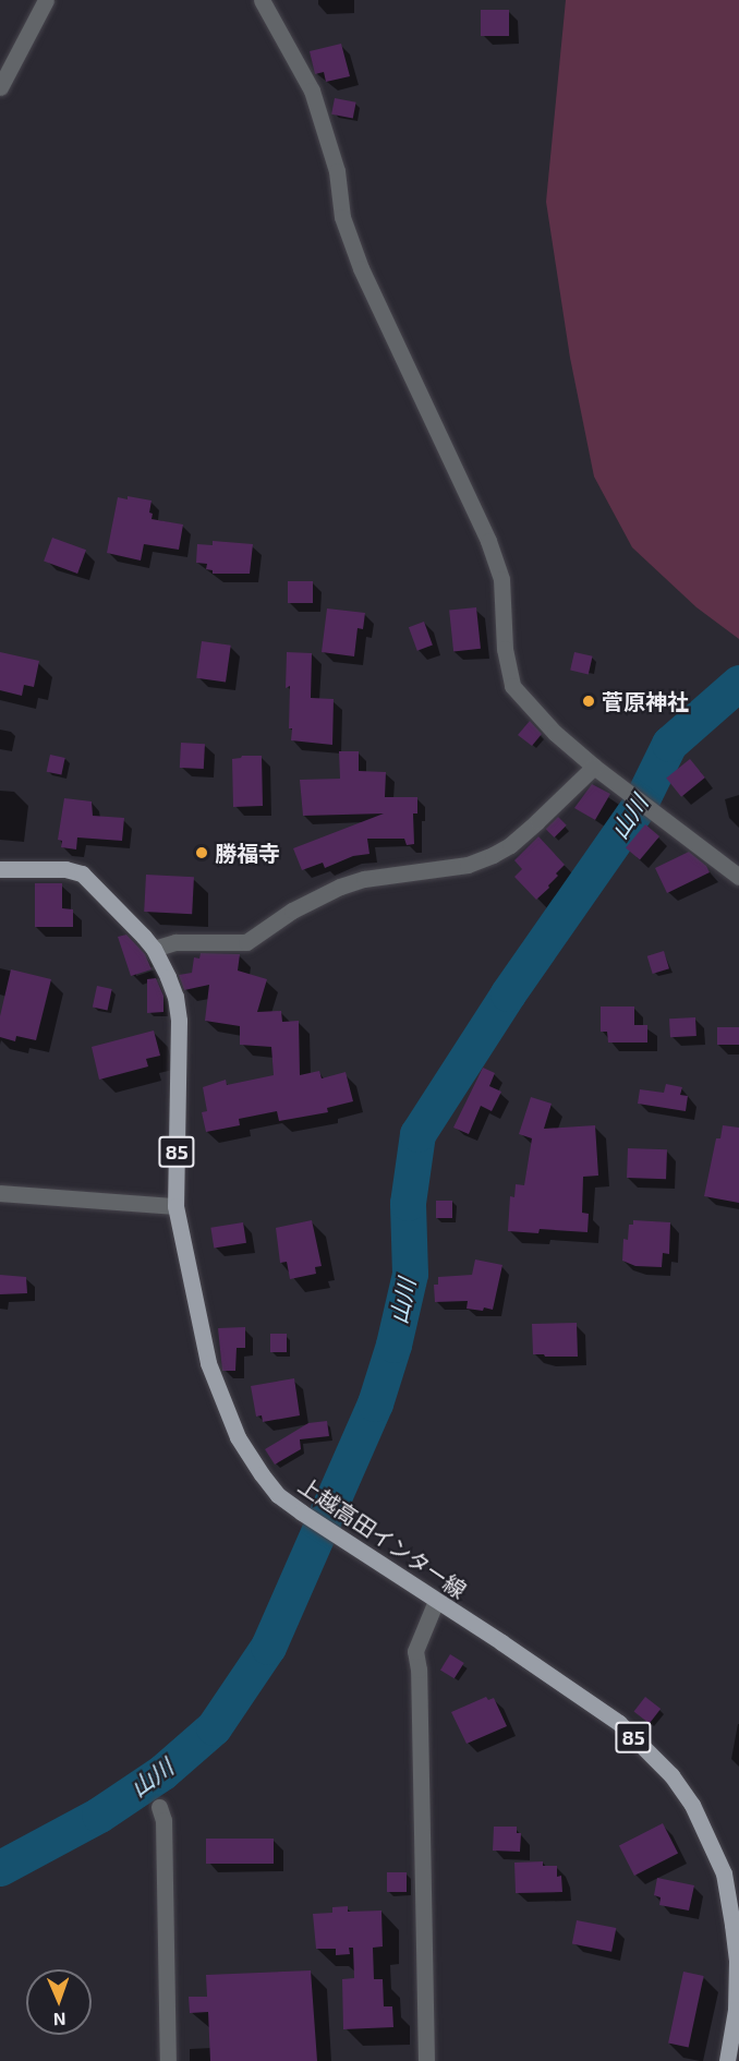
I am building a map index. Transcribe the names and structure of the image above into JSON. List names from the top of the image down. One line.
{"streets":{"main road":["85","上越高田インター線"]},"water":["山川"],"places":["菅原神社","勝福寺"],"north":"bottom"}
